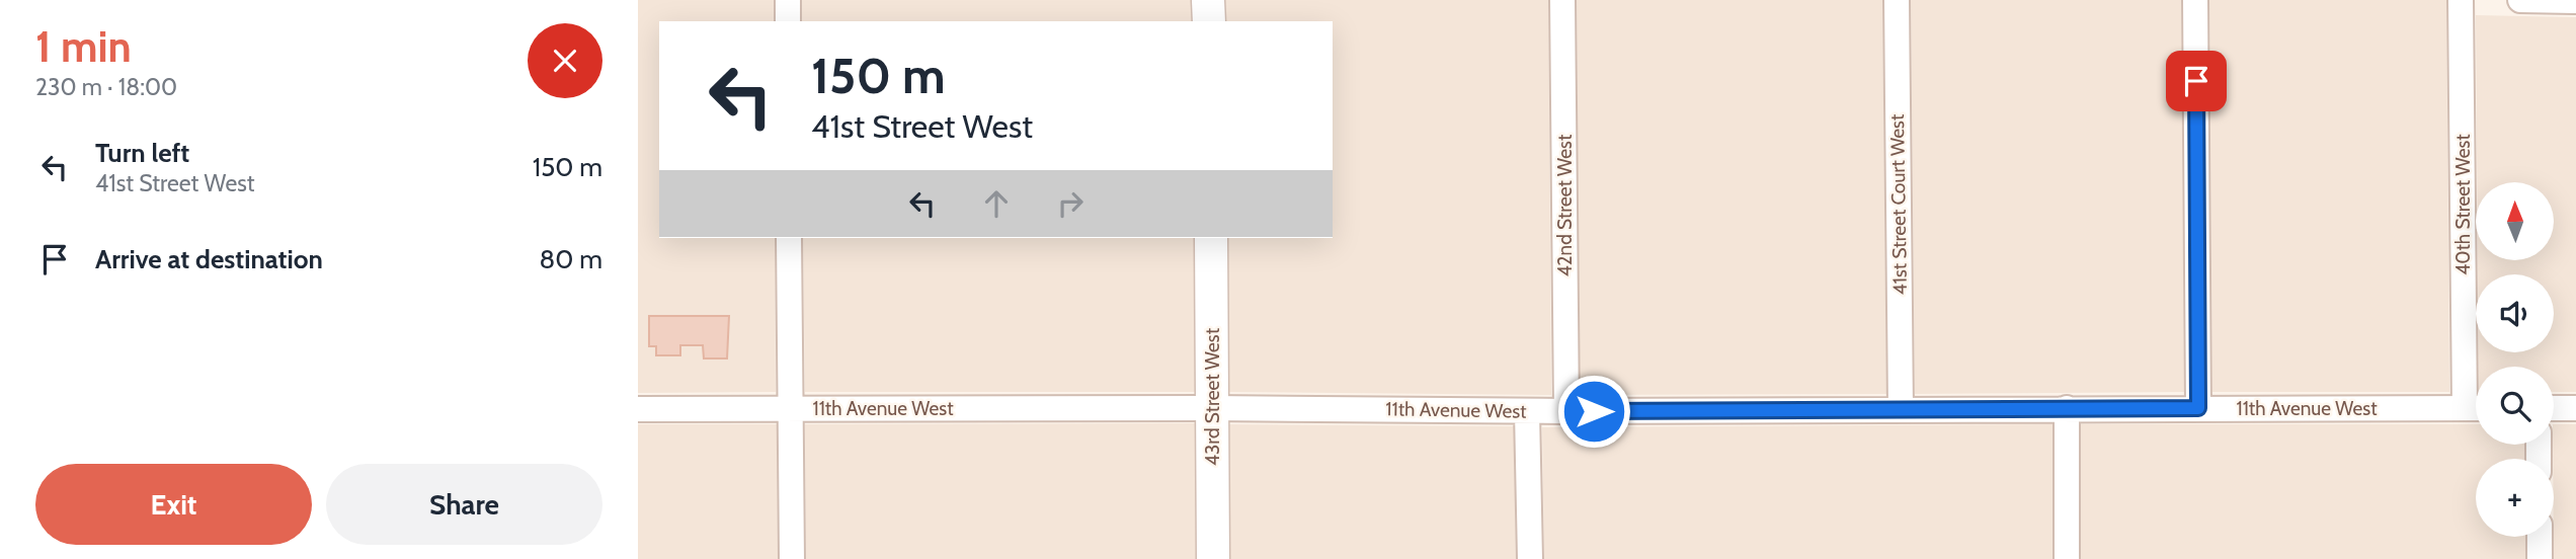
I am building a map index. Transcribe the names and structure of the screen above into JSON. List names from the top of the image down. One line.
{"streets":{"street":["41st Street Court West","40th Street West","42nd Street West","43rd Street West","11th Avenue West"]},"crossings":[["41st Street Court West","11th Avenue West"],["40th Street West","11th Avenue West"],["42nd Street West","11th Avenue West"],["43rd Street West","11th Avenue West"]],"north":"top","page":{"heading":["1 min","230 m · 18:00"],"turn":["150 m","41st Street West"],"list":[{"name":"Turn left","note":"41st Street West","value":"150 m"},{"name":"Arrive at destination","value":"80 m"}],"map_buttons":"+","buttons":["Exit","Share"]}}
